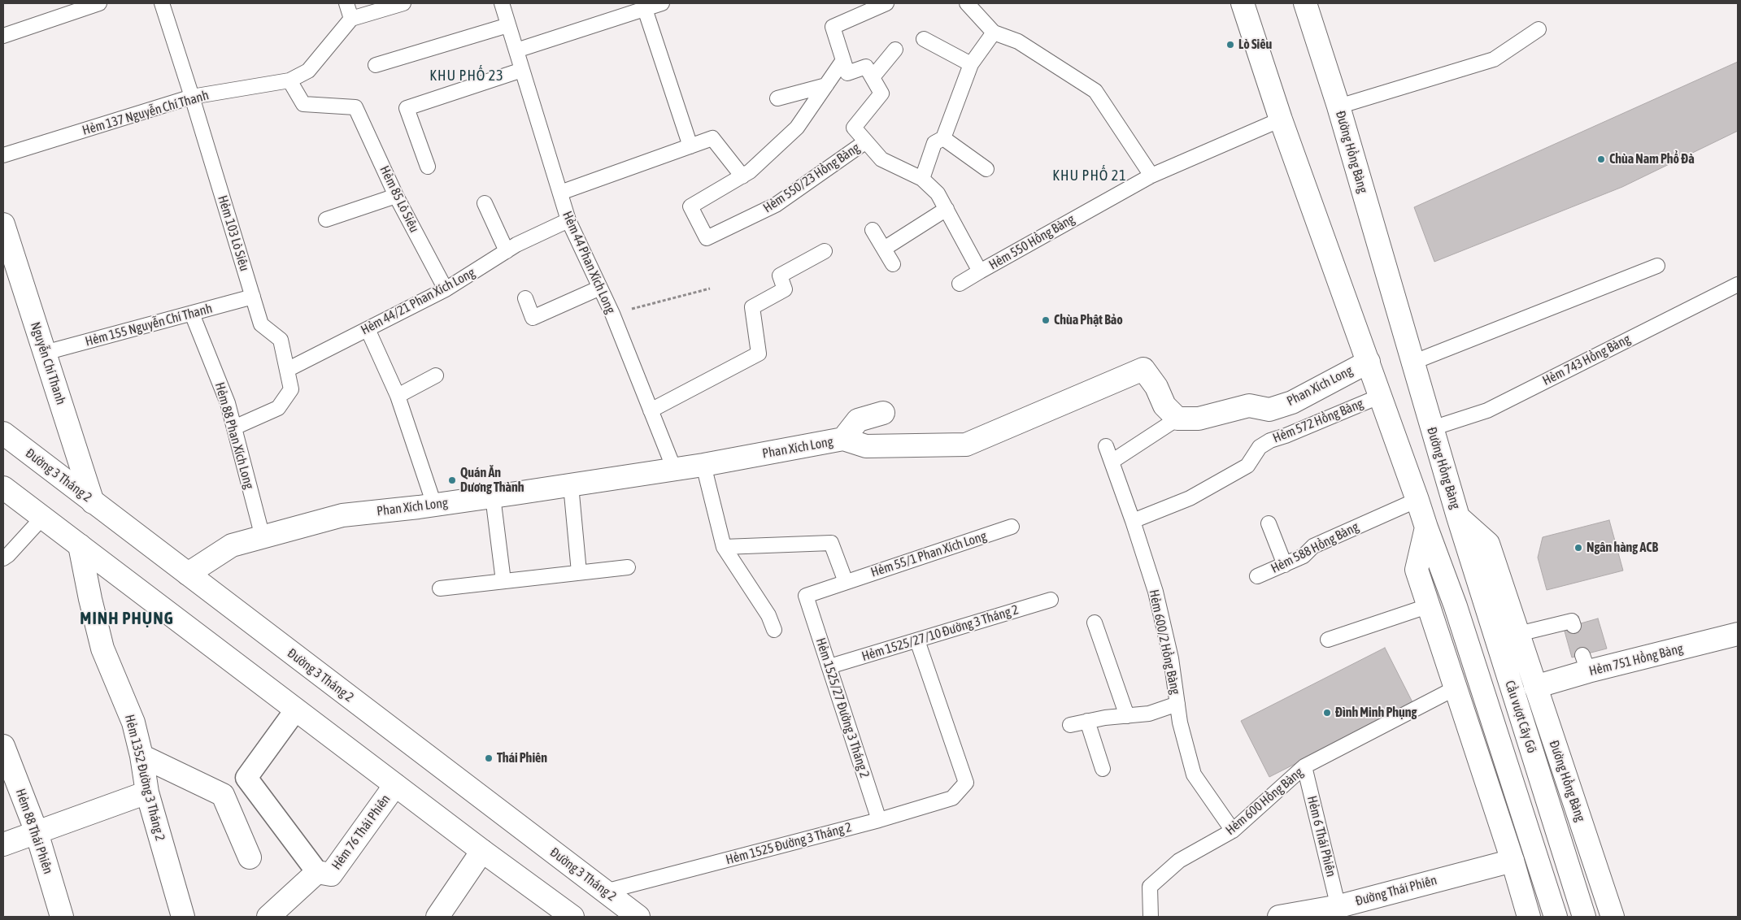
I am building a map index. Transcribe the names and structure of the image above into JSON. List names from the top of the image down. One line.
{"streets":{"main road":["Đường Hồng Bàng","Nguyễn Chí Thanh","Phan Xích Long","Đường 3 Tháng 2","Hẻm 751 Hồng Bàng","Cầu vượt Cây Gõ","Hẻm 1352 Đường 3 Tháng 2","Hẻm 88 Thái Phiên","Hẻm 76 Thái Phiên","Đường Thái Phiên"],"lane":["Hẻm 137 Nguyễn Chí Thanh","Hẻm 550/23 Hồng Bàng","Hẻm 85 Lò Siêu","Hẻm 103 Lò Siêu","Hẻm 550 Hồng Bàng","Hẻm 44 Phan Xích Long","Hẻm 44/21 Phan Xích Long","Hẻm 155 Nguyễn Chí Thanh","Hẻm 743 Hồng Bàng","Hẻm 572 Hồng Bàng","Hẻm 88 Phan Xích Long","Hẻm 588 Hồng Bàng","Hẻm 55/1 Phan Xích Long","Hẻm 1525/27/10 Đường 3 Tháng 2","Hẻm 600/2 Hồng Bàng","Hẻm 1525/27 Đường 3 Tháng 2","Hẻm 600 Hồng Bàng","Hẻm 6 Thái Phiên","Hẻm 1525 Đường 3 Tháng 2"]},"crossings":[["Hẻm 137 Nguyễn Chí Thanh","Hẻm 85 Lò Siêu"],["Hẻm 137 Nguyễn Chí Thanh","Hẻm 103 Lò Siêu"],["Đường Hồng Bàng","Hẻm 743 Hồng Bàng"],["Đường Hồng Bàng","Hẻm 751 Hồng Bàng"],["Đường Hồng Bàng","Cầu vượt Cây Gõ"],["Hẻm 550/23 Hồng Bàng","Hẻm 550 Hồng Bàng"],["Hẻm 85 Lò Siêu","Hẻm 44/21 Phan Xích Long"],["Hẻm 103 Lò Siêu","Hẻm 44/21 Phan Xích Long"],["Hẻm 103 Lò Siêu","Hẻm 155 Nguyễn Chí Thanh"],["Hẻm 103 Lò Siêu","Hẻm 88 Phan Xích Long"],["Hẻm 44 Phan Xích Long","Hẻm 44/21 Phan Xích Long"],["Hẻm 44 Phan Xích Long","Phan Xích Long"],["Hẻm 155 Nguyễn Chí Thanh","Nguyễn Chí Thanh"],["Hẻm 155 Nguyễn Chí Thanh","Hẻm 88 Phan Xích Long"],["Nguyễn Chí Thanh","Đường 3 Tháng 2"],["Phan Xích Long","Hẻm 88 Phan Xích Long"],["Phan Xích Long","Đường 3 Tháng 2"],["Hẻm 572 Hồng Bàng","Hẻm 600/2 Hồng Bàng"],["Đường 3 Tháng 2","Hẻm 1525 Đường 3 Tháng 2"],["Hẻm 55/1 Phan Xích Long","Hẻm 1525/27 Đường 3 Tháng 2"],["Hẻm 1525/27/10 Đường 3 Tháng 2","Hẻm 1525/27 Đường 3 Tháng 2"],["Hẻm 1525/27/10 Đường 3 Tháng 2","Hẻm 1525 Đường 3 Tháng 2"],["Hẻm 600/2 Hồng Bàng","Hẻm 600 Hồng Bàng"],["Hẻm 1525/27 Đường 3 Tháng 2","Hẻm 1525 Đường 3 Tháng 2"],["Hẻm 600 Hồng Bàng","Hẻm 6 Thái Phiên"],["Hẻm 6 Thái Phiên","Đường Thái Phiên"]],"districts":["KHU PHỐ 23","KHU PHỐ 21","MINH PHỤNG"],"places":["Lò Siêu","Chùa Nam Phổ Đà","Chùa Phật Bảo","Quán Ăn Dương Thành","Ngân hàng ACB","Đình Minh Phụng","Thái Phiên"]}
